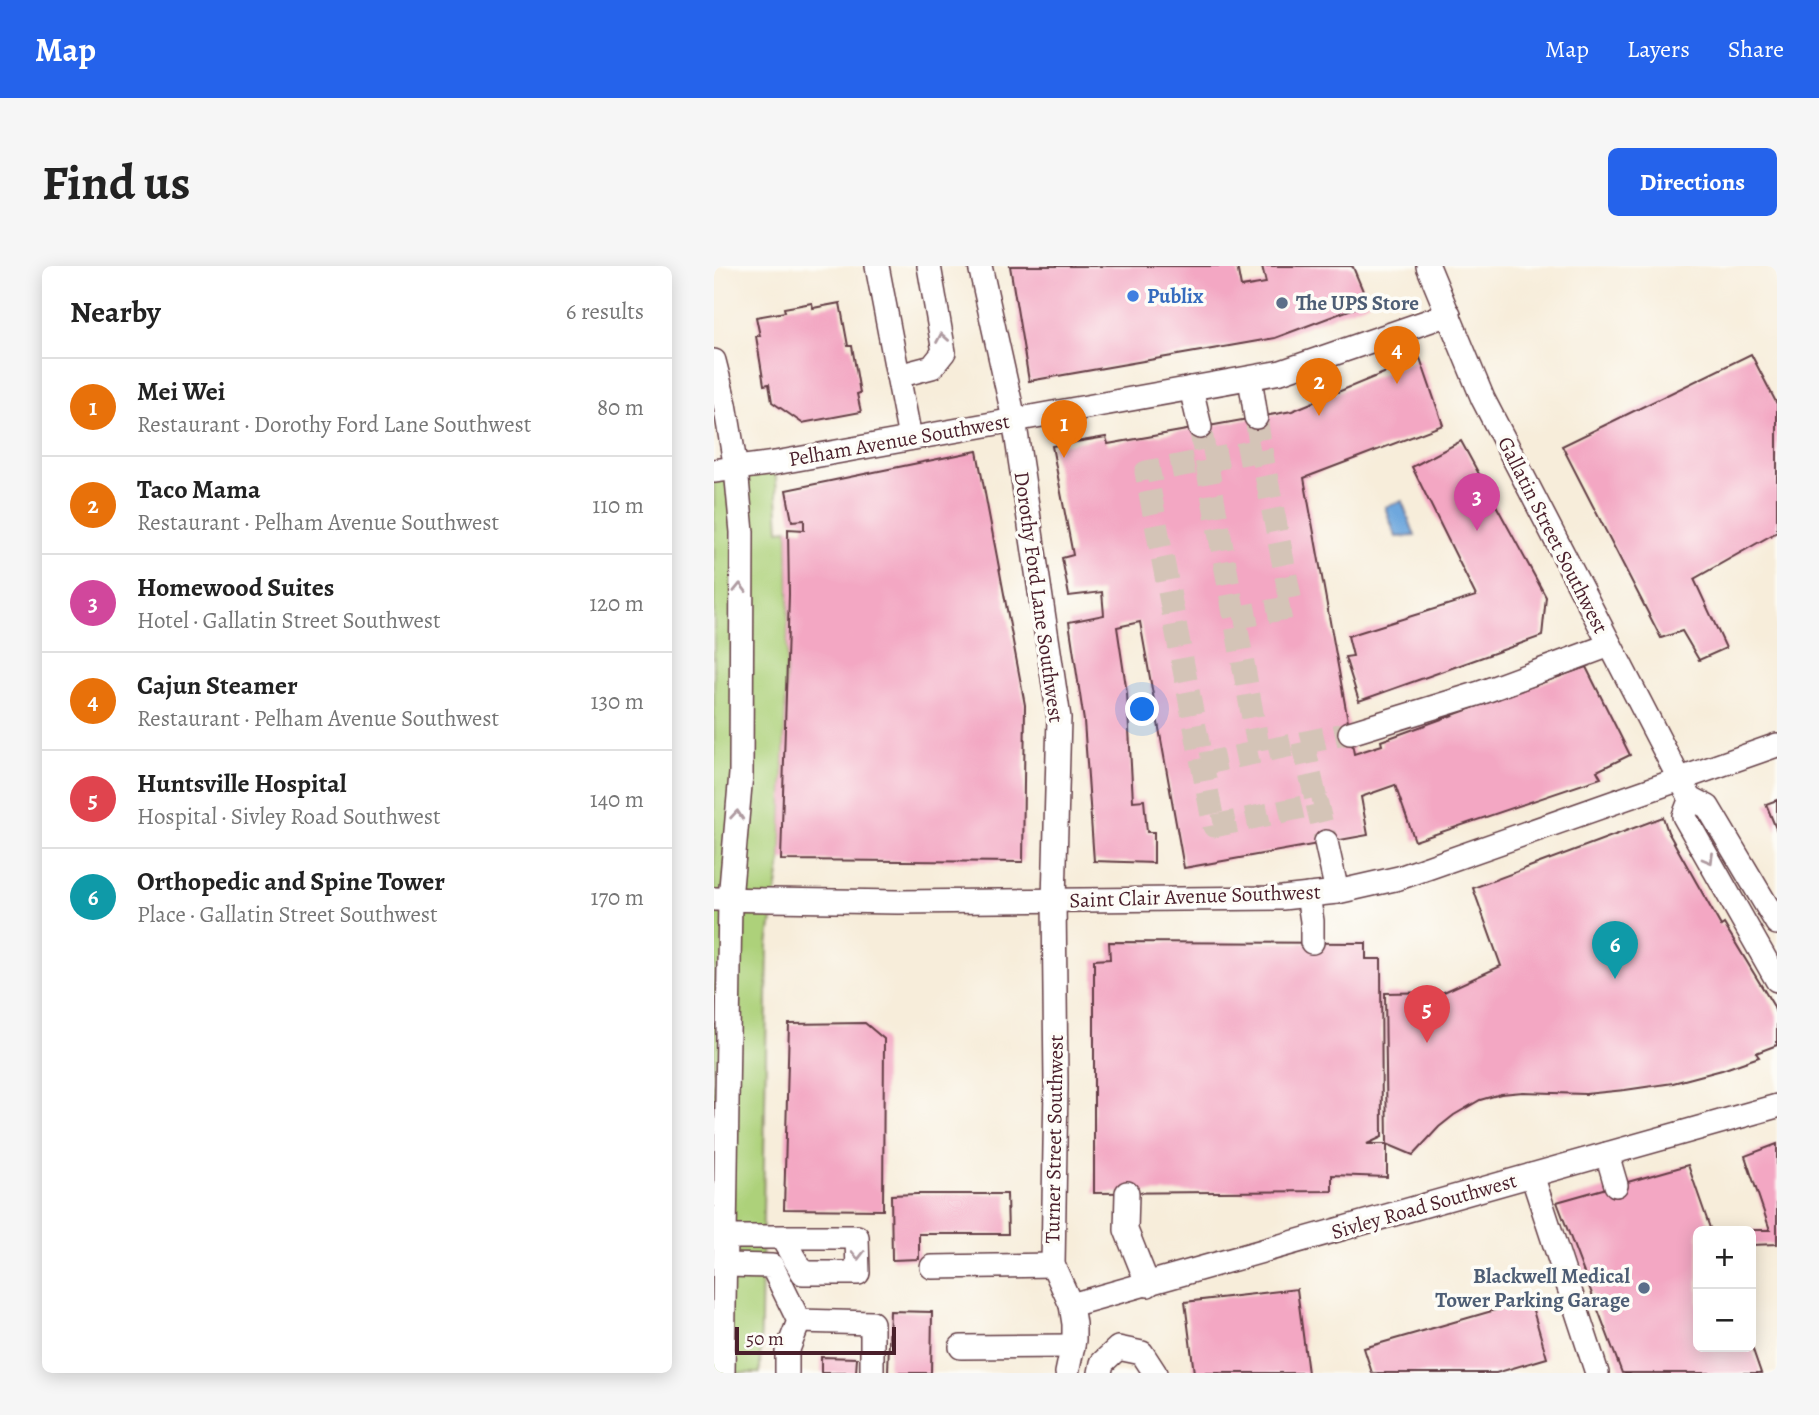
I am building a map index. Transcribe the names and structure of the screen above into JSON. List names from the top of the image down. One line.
{"streets":{"street":["Pelham Avenue Southwest","Gallatin Street Southwest","Dorothy Ford Lane Southwest","Saint Clair Avenue Southwest","Turner Street Southwest","Sivley Road Southwest"]},"crossings":[["Pelham Avenue Southwest","Gallatin Street Southwest"],["Pelham Avenue Southwest","Dorothy Ford Lane Southwest"],["Gallatin Street Southwest","Saint Clair Avenue Southwest"],["Dorothy Ford Lane Southwest","Saint Clair Avenue Southwest"],["Dorothy Ford Lane Southwest","Turner Street Southwest"],["Saint Clair Avenue Southwest","Turner Street Southwest"],["Turner Street Southwest","Sivley Road Southwest"]],"places":["Publix","The UPS Store","Blackwell Medical Tower Parking Garage"],"scale_bar":"50 m","page":{"header":"Map","nav":["Map","Layers","Share"],"buttons":"Directions","title":"Find us","heading":["Nearby","6 results"],"pins":["4","2","1","3","6","5"],"list":[{"mark":"1","name":"Mei Wei","note":"Restaurant · Dorothy Ford Lane Southwest","value":"80 m"},{"mark":"2","name":"Taco Mama","note":"Restaurant · Pelham Avenue Southwest","value":"110 m"},{"mark":"3","name":"Homewood Suites","note":"Hotel · Gallatin Street Southwest","value":"120 m"},{"mark":"4","name":"Cajun Steamer","note":"Restaurant · Pelham Avenue Southwest","value":"130 m"},{"mark":"5","name":"Huntsville Hospital","note":"Hospital · Sivley Road Southwest","value":"140 m"},{"mark":"6","name":"Orthopedic and Spine Tower","note":"Place · Gallatin Street Southwest","value":"170 m"}],"map_buttons":["+","−"],"scale":"50 m"}}
